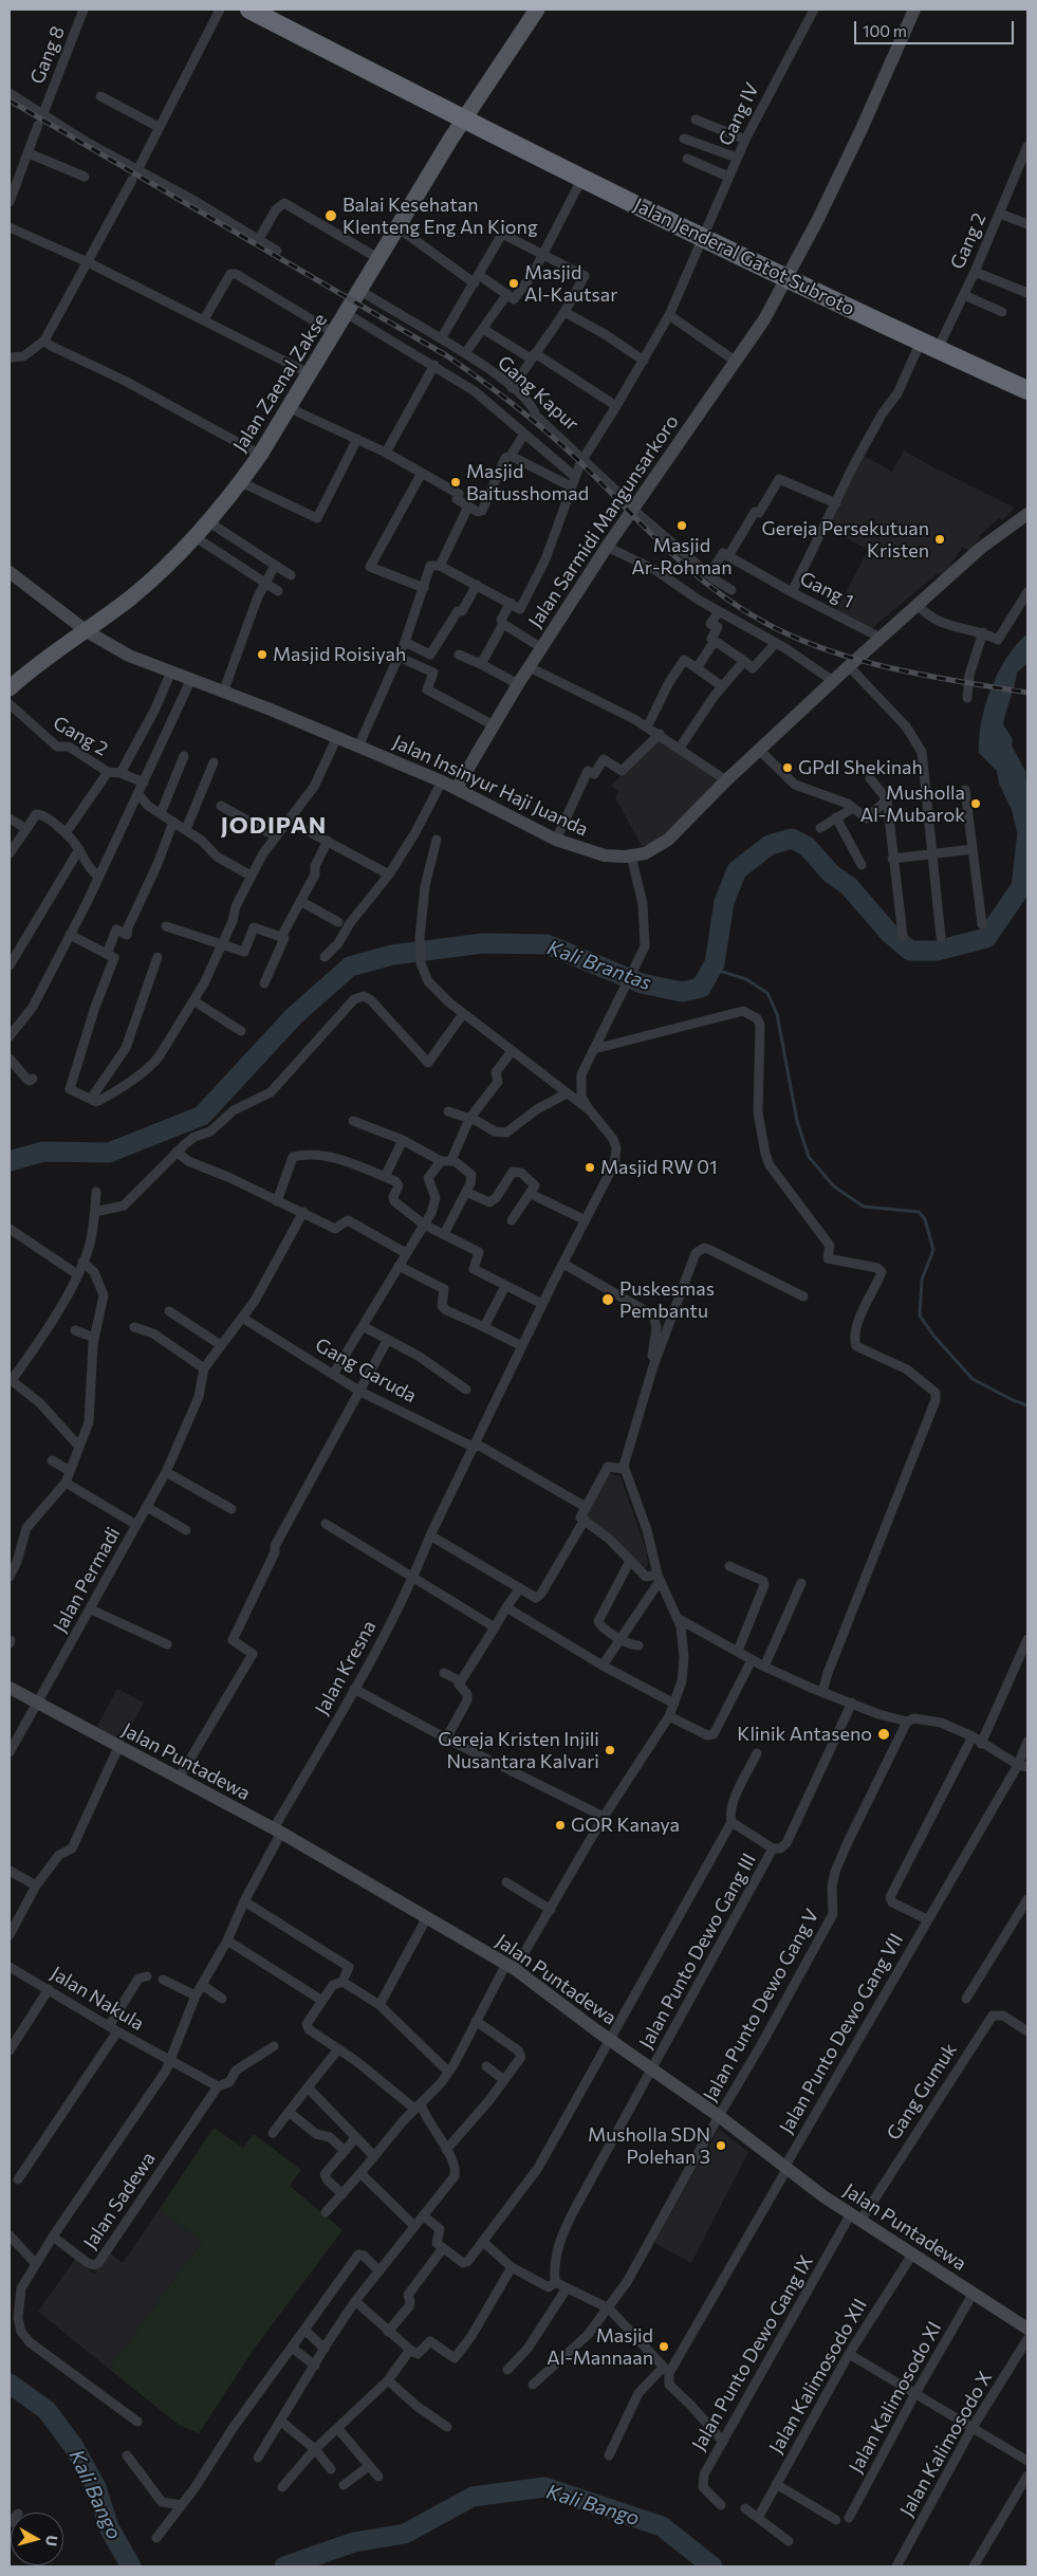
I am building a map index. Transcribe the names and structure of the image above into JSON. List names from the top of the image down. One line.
{"streets":{"highway":["Jalan Jenderal Gatot Subroto"],"main road":["Jalan Zaenal Zakse"],"street":["Gang 8","Gang IV","Gang 2","Gang Kapur","Jalan Sarmidi Mangunsarkoro","Gang 1","Jalan Insinyur Haji Juanda","Gang Garuda","Jalan Permadi","Jalan Kresna","Jalan Puntadewa","Jalan Punto Dewo Gang III","Jalan Nakula","Jalan Punto Dewo Gang V","Jalan Punto Dewo Gang VII","Gang Gumuk","Jalan Sadewa","Jalan Punto Dewo Gang IX","Jalan Kalimosodo XII","Jalan Kalimosodo XI","Jalan Kalimosodo X"]},"crossings":[["Gang IV","Jalan Jenderal Gatot Subroto"],["Gang IV","Gang Kapur"],["Gang 2","Jalan Jenderal Gatot Subroto"],["Jalan Jenderal Gatot Subroto","Jalan Zaenal Zakse"],["Jalan Jenderal Gatot Subroto","Jalan Sarmidi Mangunsarkoro"],["Jalan Zaenal Zakse","Gang Kapur"],["Jalan Zaenal Zakse","Jalan Insinyur Haji Juanda"],["Gang Kapur","Jalan Sarmidi Mangunsarkoro"],["Jalan Sarmidi Mangunsarkoro","Jalan Insinyur Haji Juanda"],["Gang 1","Jalan Insinyur Haji Juanda"],["Gang Garuda","Jalan Kresna"],["Jalan Permadi","Jalan Puntadewa"],["Jalan Kresna","Jalan Puntadewa"],["Jalan Kresna","Jalan Sadewa"],["Jalan Puntadewa","Jalan Punto Dewo Gang III"],["Jalan Puntadewa","Jalan Punto Dewo Gang V"],["Jalan Puntadewa","Jalan Punto Dewo Gang VII"],["Jalan Puntadewa","Gang Gumuk"],["Jalan Puntadewa","Jalan Sadewa"],["Jalan Puntadewa","Jalan Punto Dewo Gang IX"],["Jalan Puntadewa","Jalan Kalimosodo XII"],["Jalan Puntadewa","Jalan Kalimosodo XI"],["Jalan Nakula","Jalan Sadewa"],["Gang Gumuk","Jalan Punto Dewo Gang IX"]],"districts":["JODIPAN"],"water":["Kali Brantas","Kali Bango"],"places":["Balai Kesehatan Klenteng Eng An Kiong","Masjid Al-Kautsar","Masjid Baitusshomad","Masjid Ar-Rohman","Gereja Persekutuan Kristen","Masjid Roisiyah","GPdI Shekinah","Musholla Al-Mubarok","Masjid RW 01","Puskesmas Pembantu","Klinik Antaseno","Gereja Kristen Injili Nusantara Kalvari","GOR Kanaya","Musholla SDN Polehan 3","Masjid Al-Mannaan"],"scale_bar":"100 m","north":"right"}
